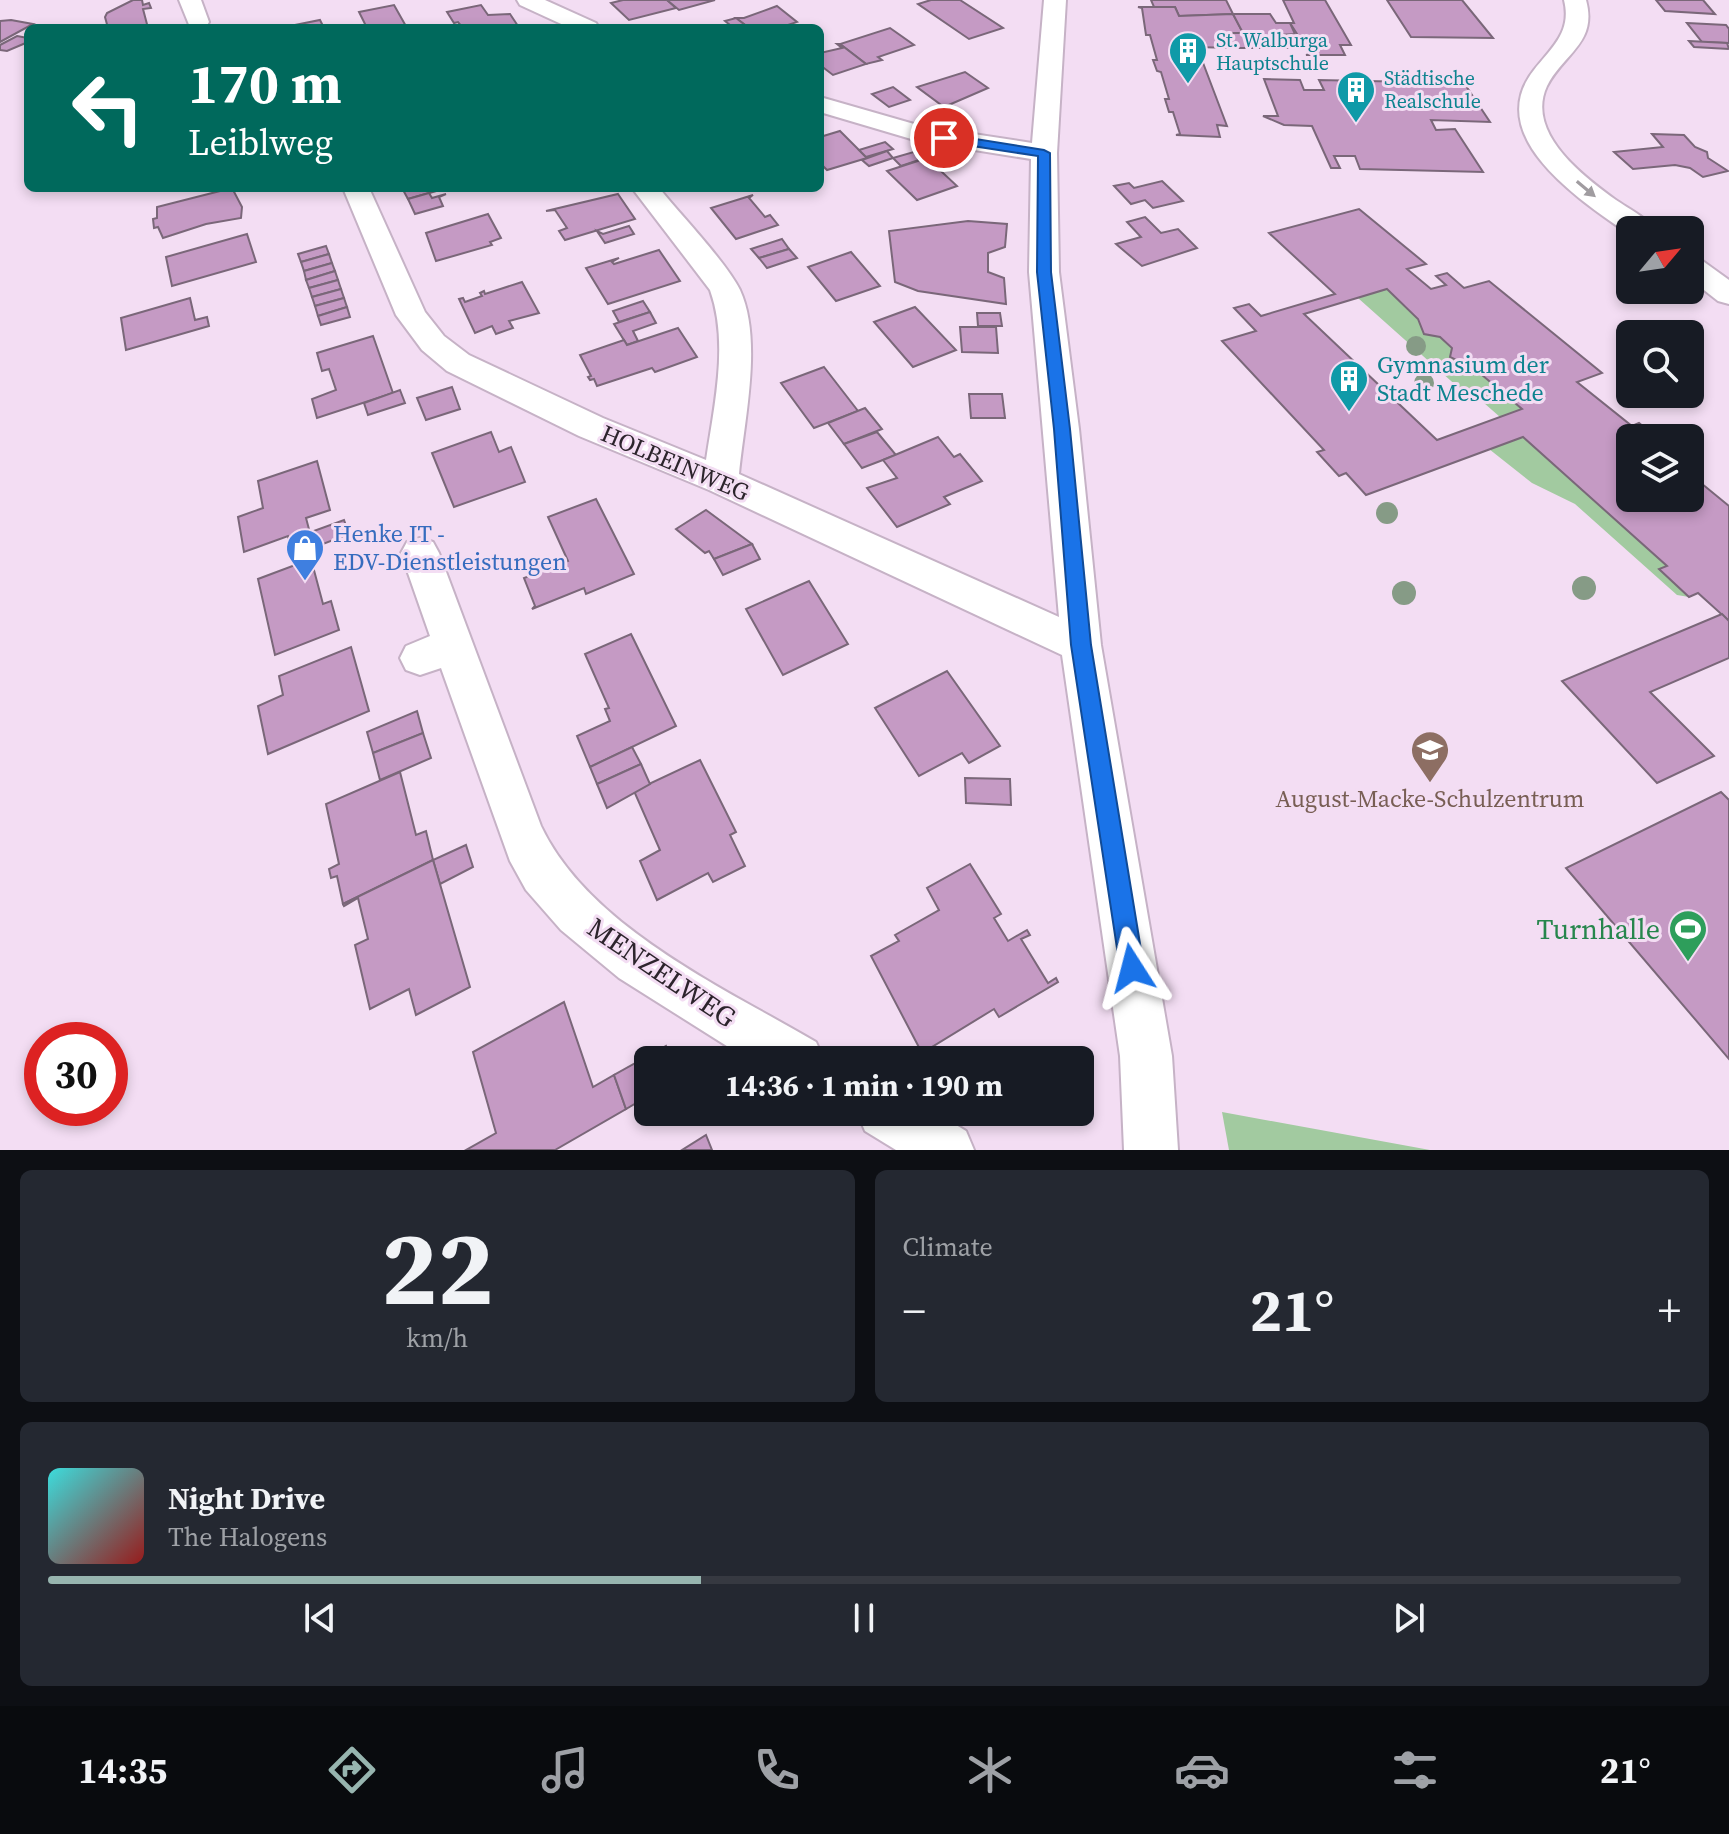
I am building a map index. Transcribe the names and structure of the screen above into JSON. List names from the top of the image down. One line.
{"streets":{"street":["HOLBEINWEG","MENZELWEG"]},"places":{"building":["St. Walburga Hauptschule","Städtische Realschule","Gymnasium der Stadt Meschede"],"shop":["Henke IT - EDV-Dienstleistungen"],"school or university":["August-Macke-Schulzentrum"],"sports":["Turnhalle"]},"north":"top right","page":{"turn":["170 m","Leiblweg"],"limit":"30","trip":"14:36 · 1 min · 190 m","tile":[["22","km/h"],"Climate"],"heat":["−","21°","+"],"song":["Night Drive","The Halogens"],"tabs":["14:35","21°"]}}
